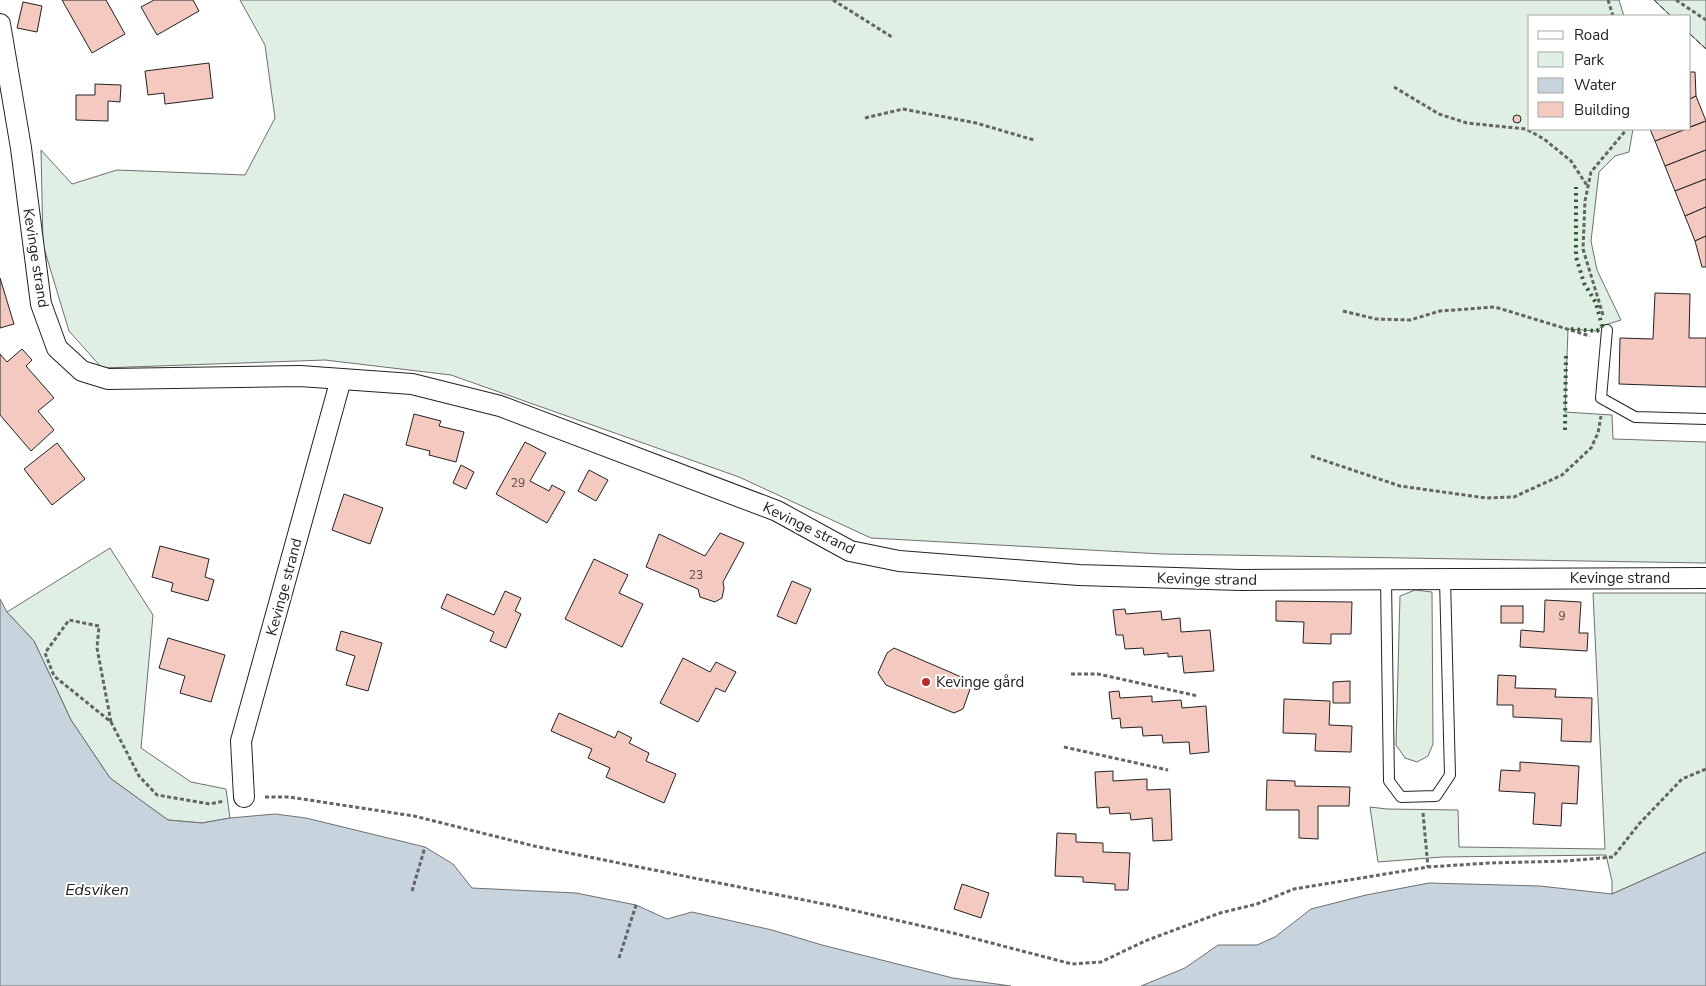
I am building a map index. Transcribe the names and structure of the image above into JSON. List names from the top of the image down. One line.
{"streets":{"street":["Kevinge strand"]},"water":["Edsviken"],"places":["Kevinge gård"],"house_numbers":["29","23","9"],"legend":["Road","Park","Water","Building"]}
